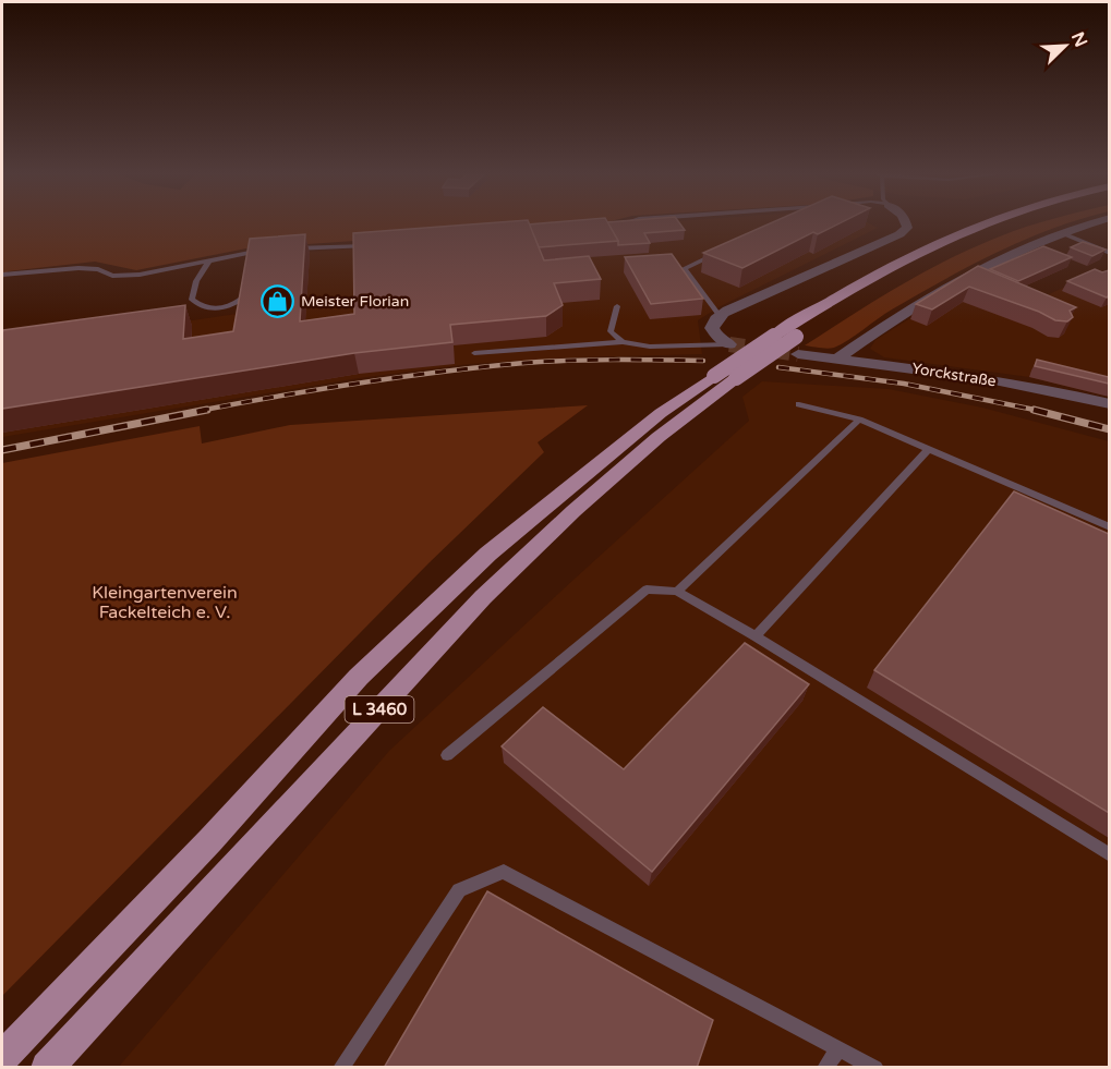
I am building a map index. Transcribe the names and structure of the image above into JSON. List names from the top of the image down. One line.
{"streets":{"main road":["L 3460"],"street":["Yorckstraße"]},"parks":["Kleingartenverein Fackelteich e. V."],"places":{"shop":["Meister Florian"]},"north":"top right"}
